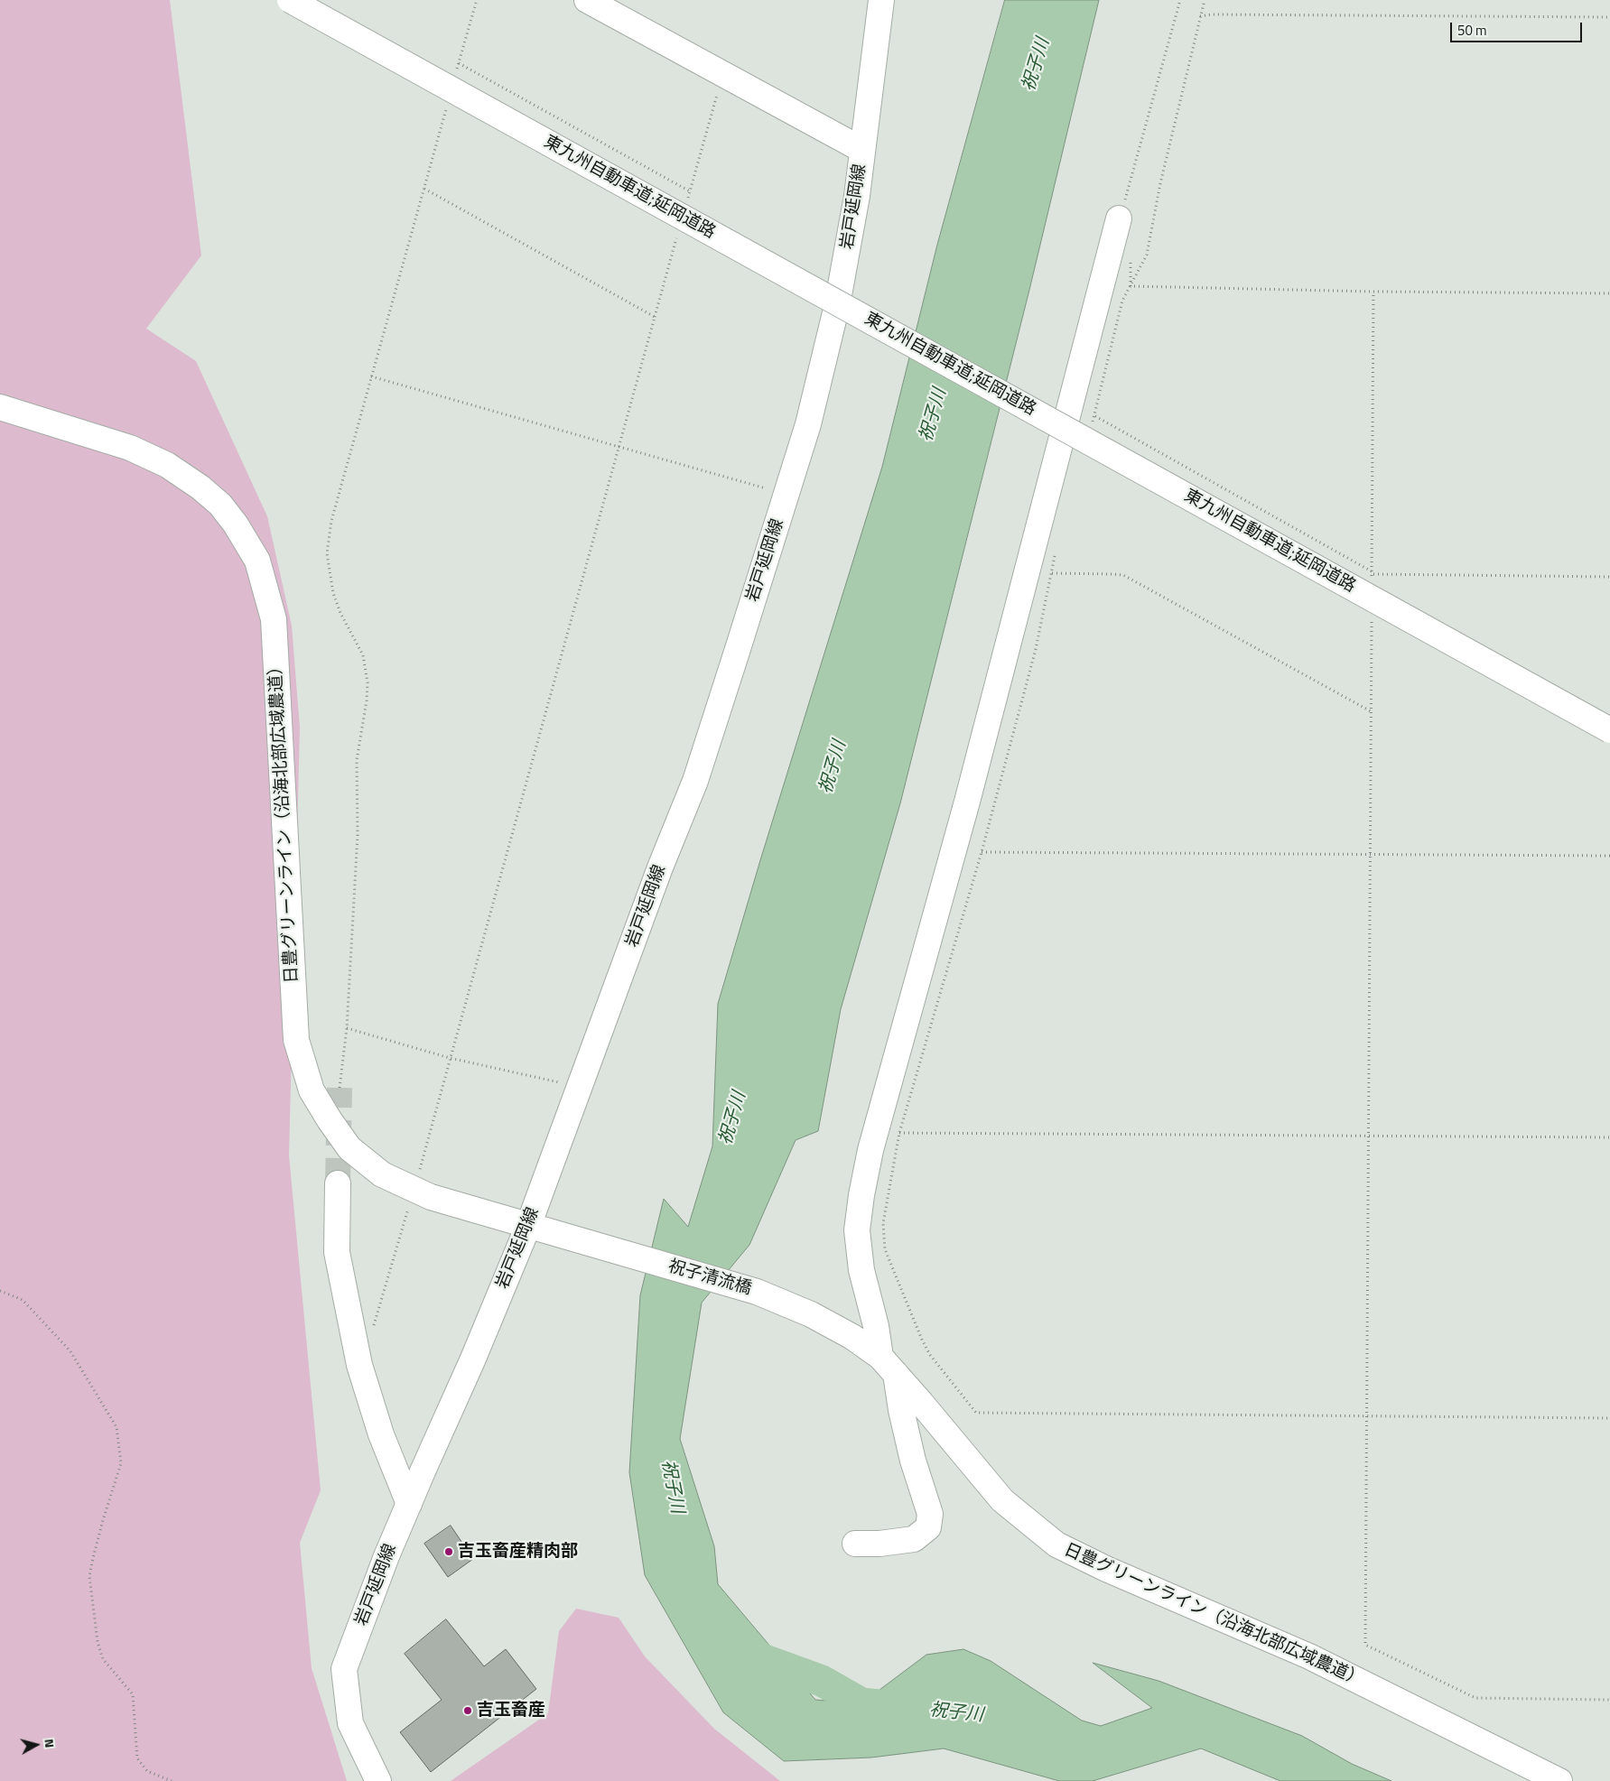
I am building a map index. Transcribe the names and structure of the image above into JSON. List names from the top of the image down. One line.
{"streets":{"main road":["東九州自動車道;延岡道路","岩戸延岡線","日豊グリーンライン（沿海北部広域農道）","祝子清流橋"]},"crossings":[["岩戸延岡線","日豊グリーンライン（沿海北部広域農道）"],["日豊グリーンライン（沿海北部広域農道）","祝子清流橋"]],"water":["祝子川"],"places":["吉玉畜産精肉部","吉玉畜産"],"scale_bar":"50 m","north":"right"}
